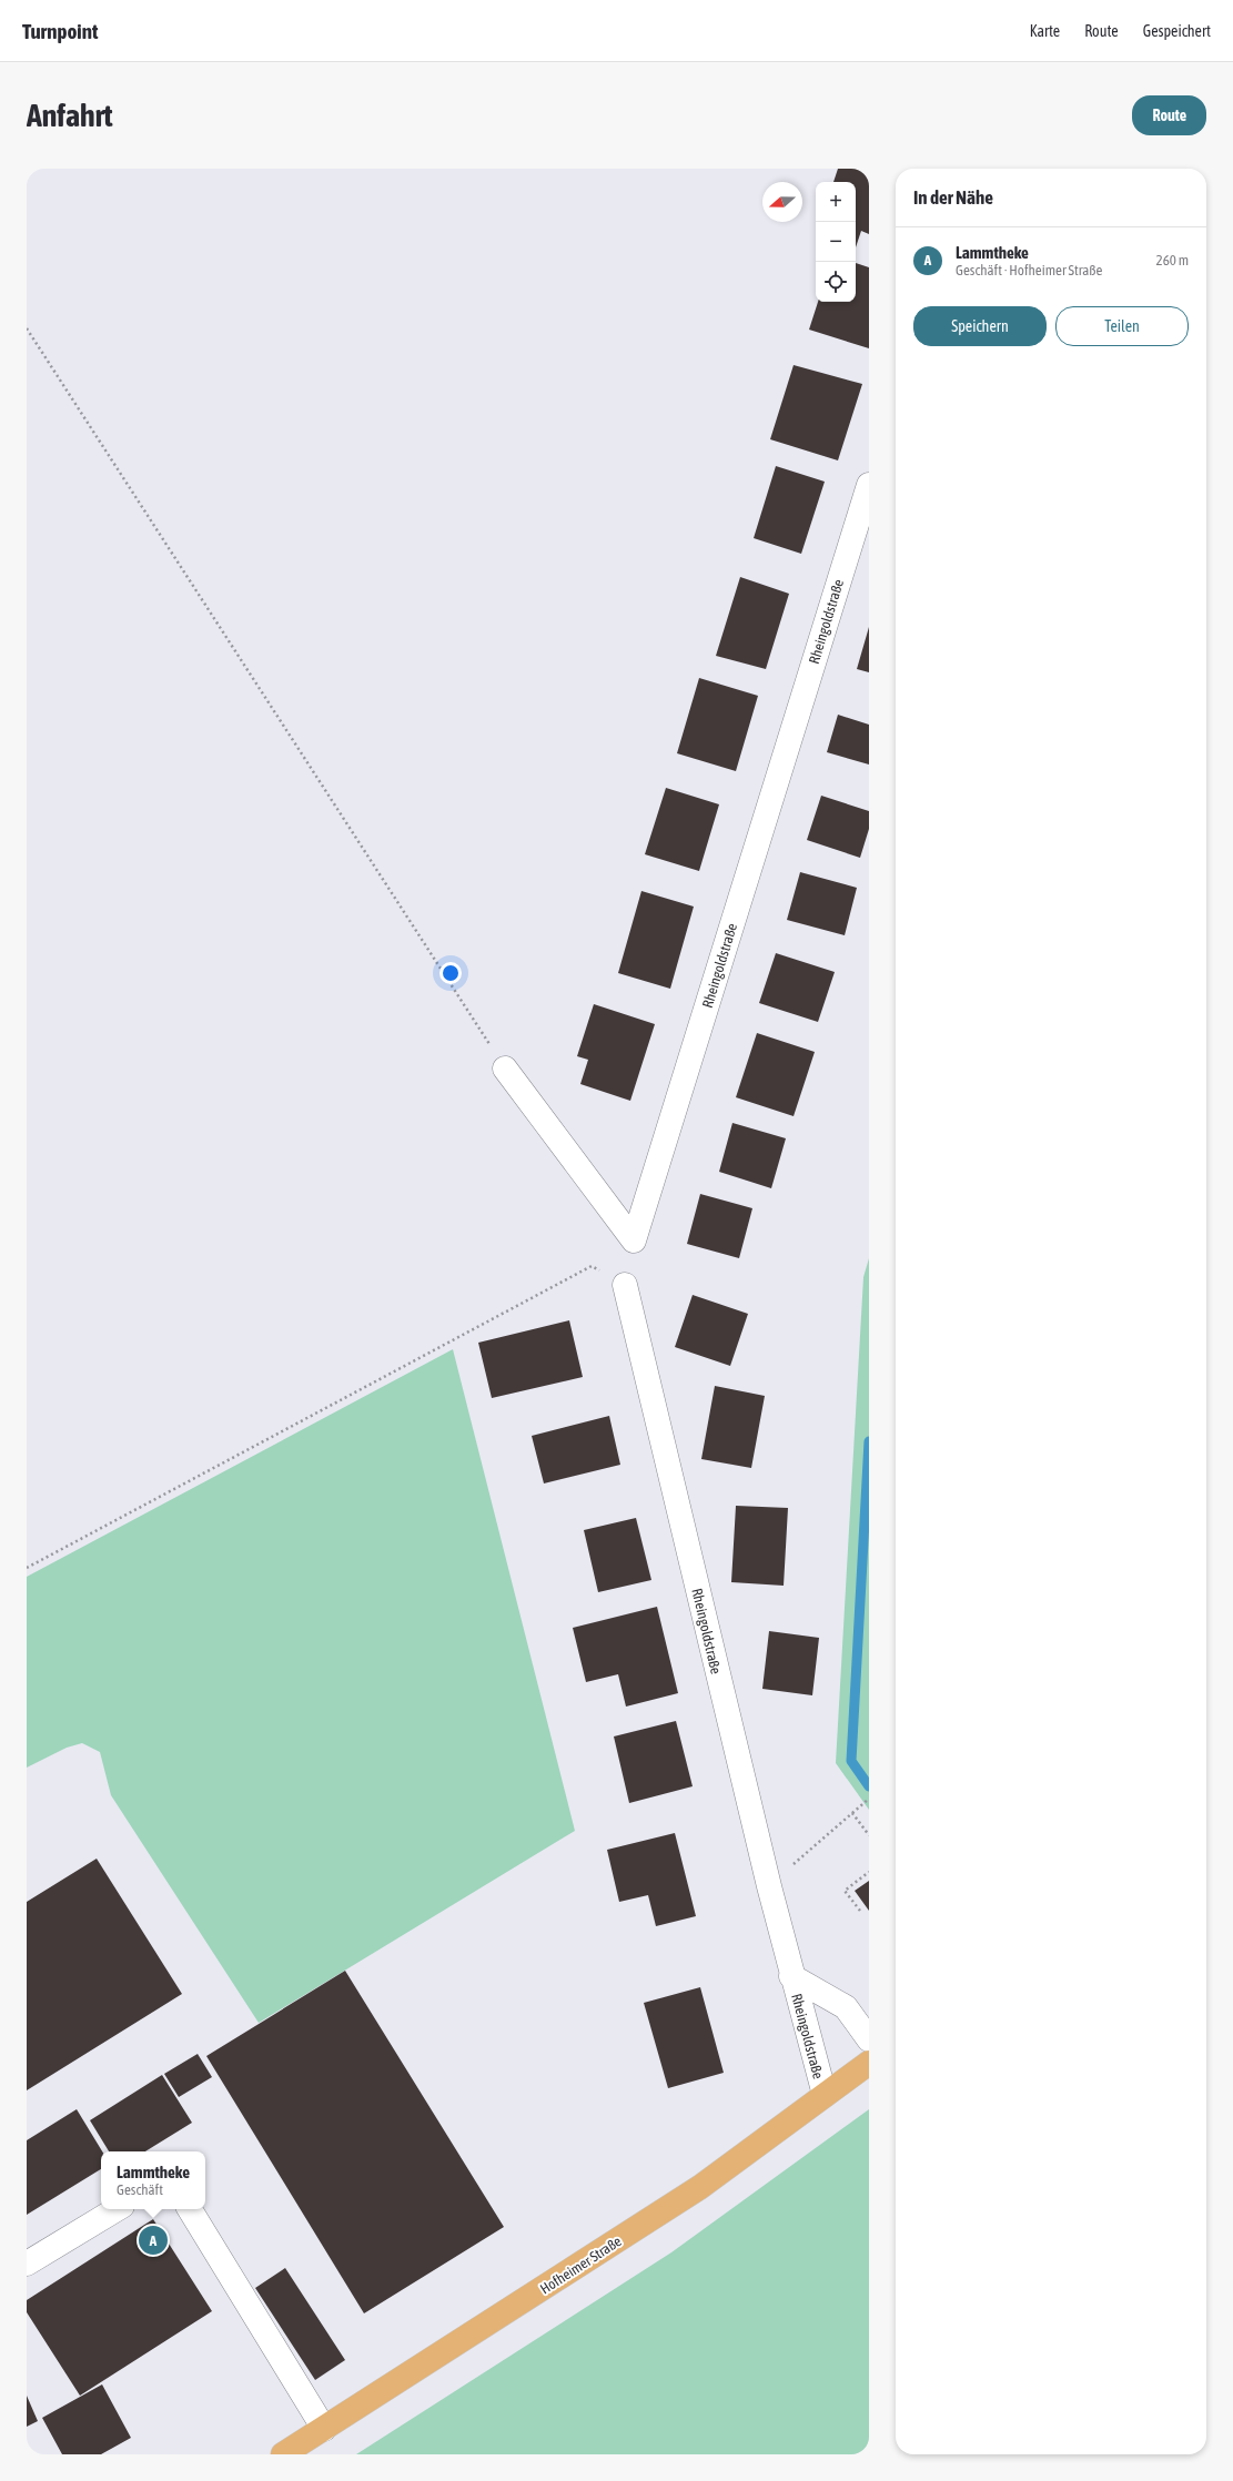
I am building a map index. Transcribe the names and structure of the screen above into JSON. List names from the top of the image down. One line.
{"streets":{"main road":["Hofheimer Straße"],"street":["Rheingoldstraße"]},"crossings":[["Rheingoldstraße","Hofheimer Straße"]],"north":"left","page":{"header":"Turnpoint","nav":["Karte","Route","Gespeichert"],"buttons":["Route",["Speichern","Teilen"]],"title":"Anfahrt","heading":"In der Nähe","map_buttons":["+","−"],"list":[{"mark":"A","name":"Lammtheke","note":"Geschäft · Hofheimer Straße","value":"260 m"}],"popup":["Lammtheke","Geschäft"],"pins":"A"}}
